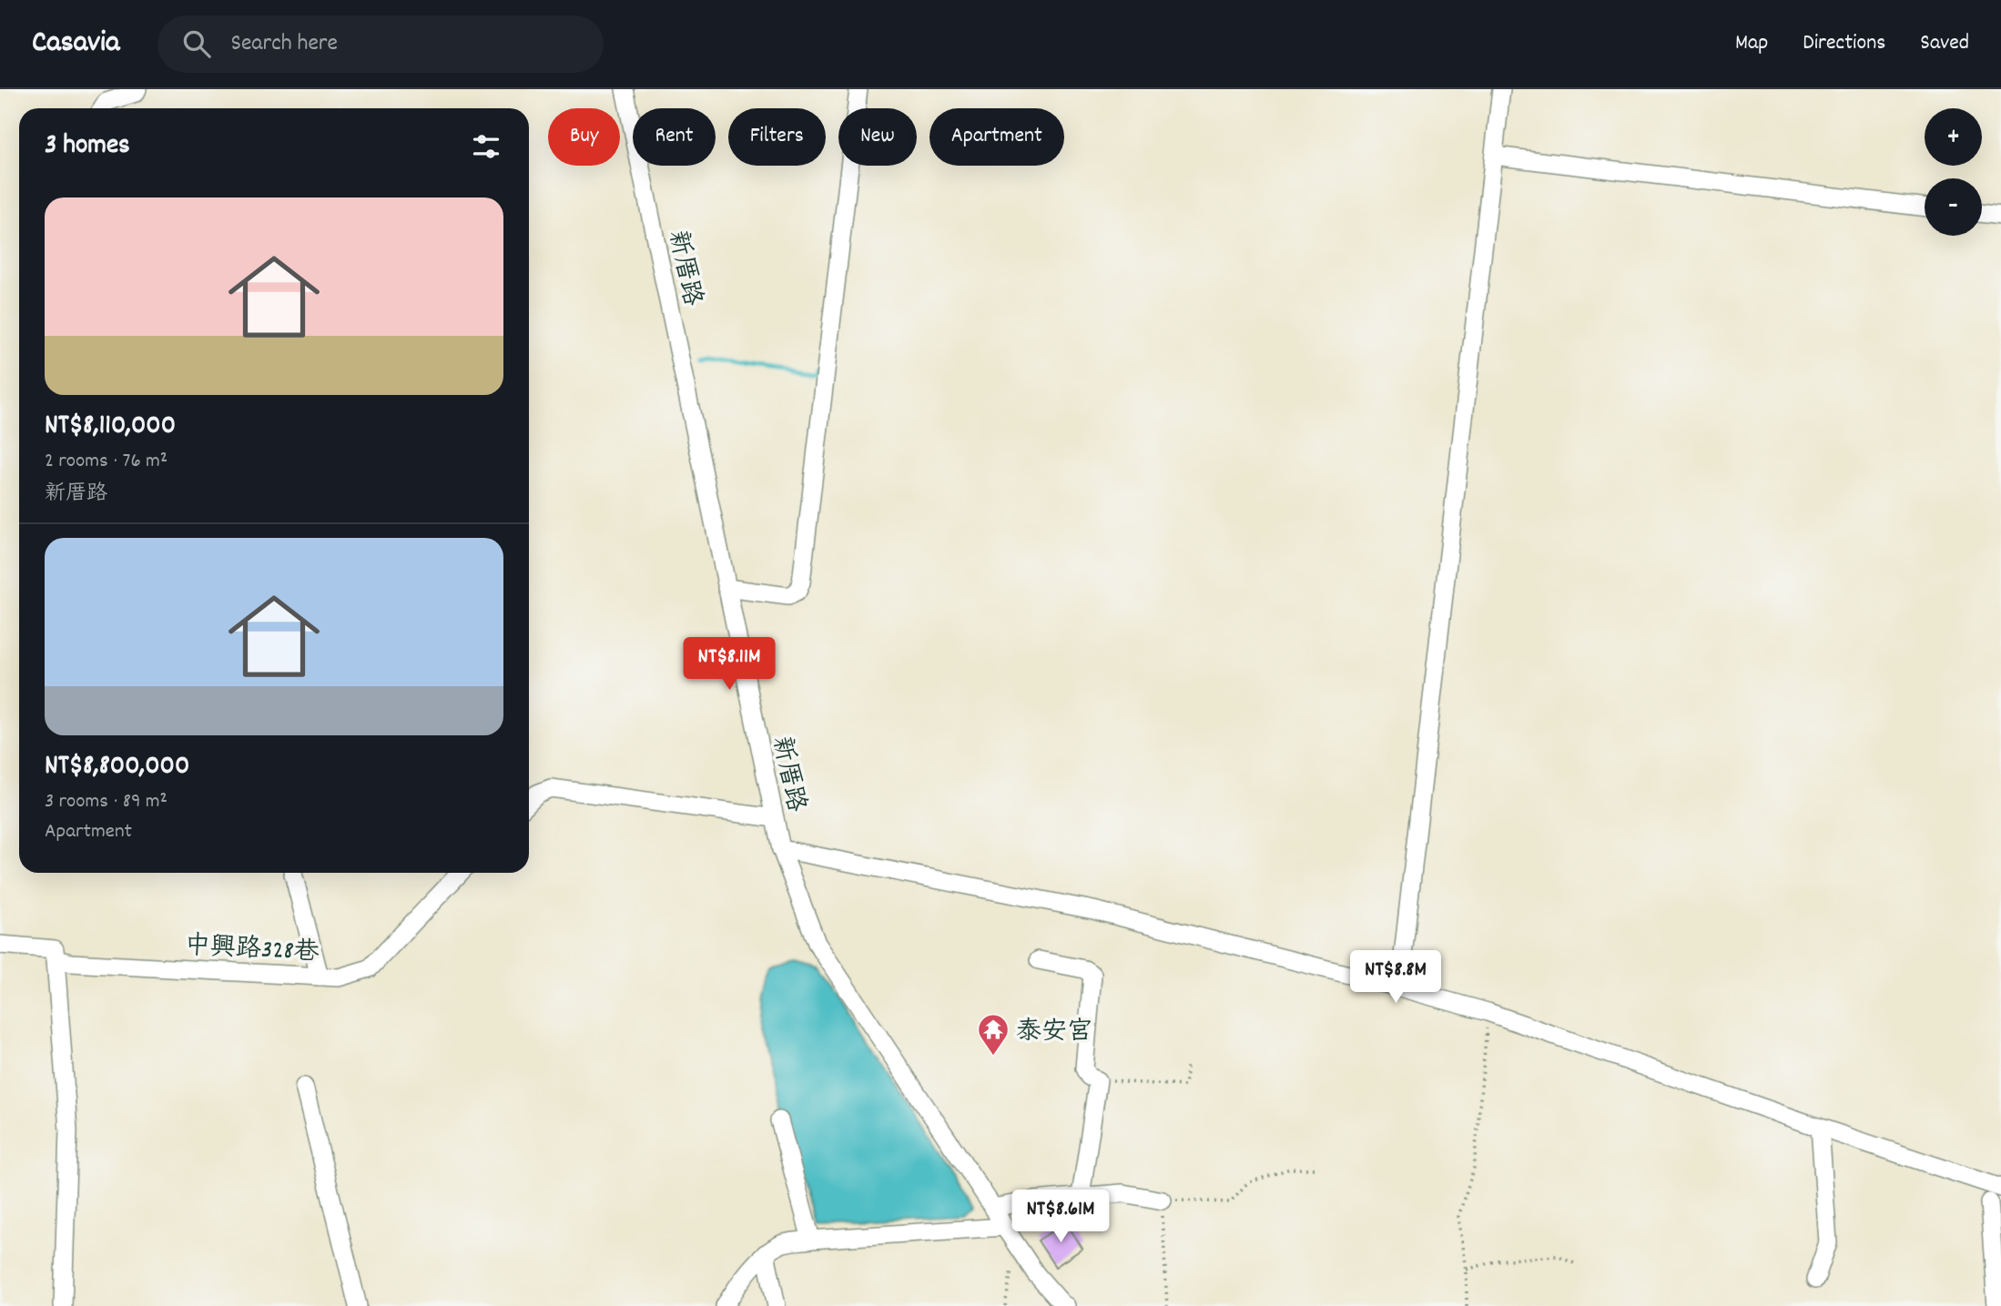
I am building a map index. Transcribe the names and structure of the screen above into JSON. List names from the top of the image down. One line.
{"streets":{"street":["新厝路","中興路328巷"]},"places":{"temple":["泰安宮"]},"page":{"header":"Casavia","search":"Search here","nav":["Map","Directions","Saved"],"map_buttons":["+","−"],"chip":["Buy","Rent","Filters","New","Apartment"],"heading":"3 homes","list":[{"name":"NT$8,110,000","note":"2 rooms · 76 m² · 新厝路"},{"name":"NT$8,800,000","note":"3 rooms · 89 m² · Apartment"}],"price":["NT$8.11M","NT$8.8M","NT$8.61M"]}}
